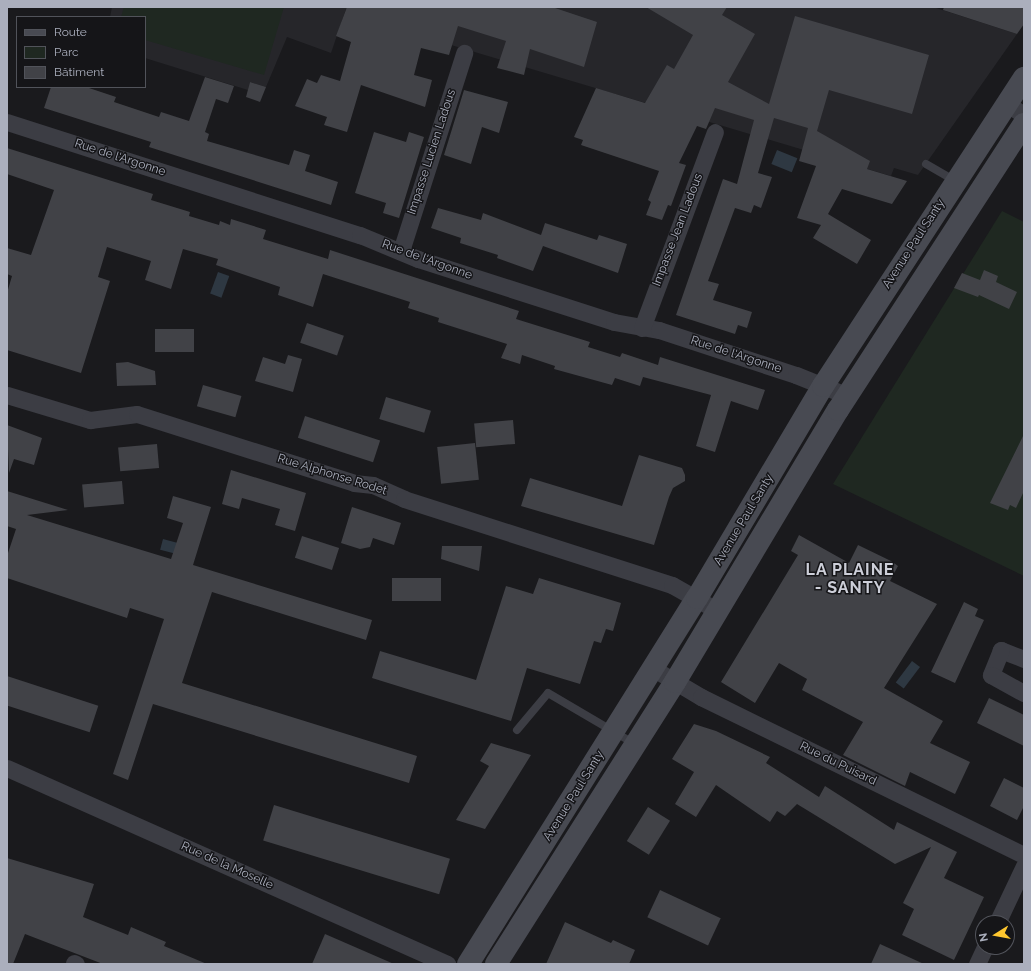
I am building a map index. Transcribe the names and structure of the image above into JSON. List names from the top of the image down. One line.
{"streets":{"main road":["Avenue Paul Santy"],"street":["Impasse Lucien Ladous","Rue de l'Argonne","Impasse Jean Ladous","Rue Alphonse Rodet","Rue du Puisard","Rue de la Moselle"]},"crossings":[["Impasse Lucien Ladous","Rue de l'Argonne"],["Rue de l'Argonne","Impasse Jean Ladous"],["Rue de l'Argonne","Avenue Paul Santy"],["Avenue Paul Santy","Rue Alphonse Rodet"],["Avenue Paul Santy","Rue du Puisard"]],"districts":["LA PLAINE - SANTY"],"legend":["Route","Parc","Bâtiment"],"north":"left"}
